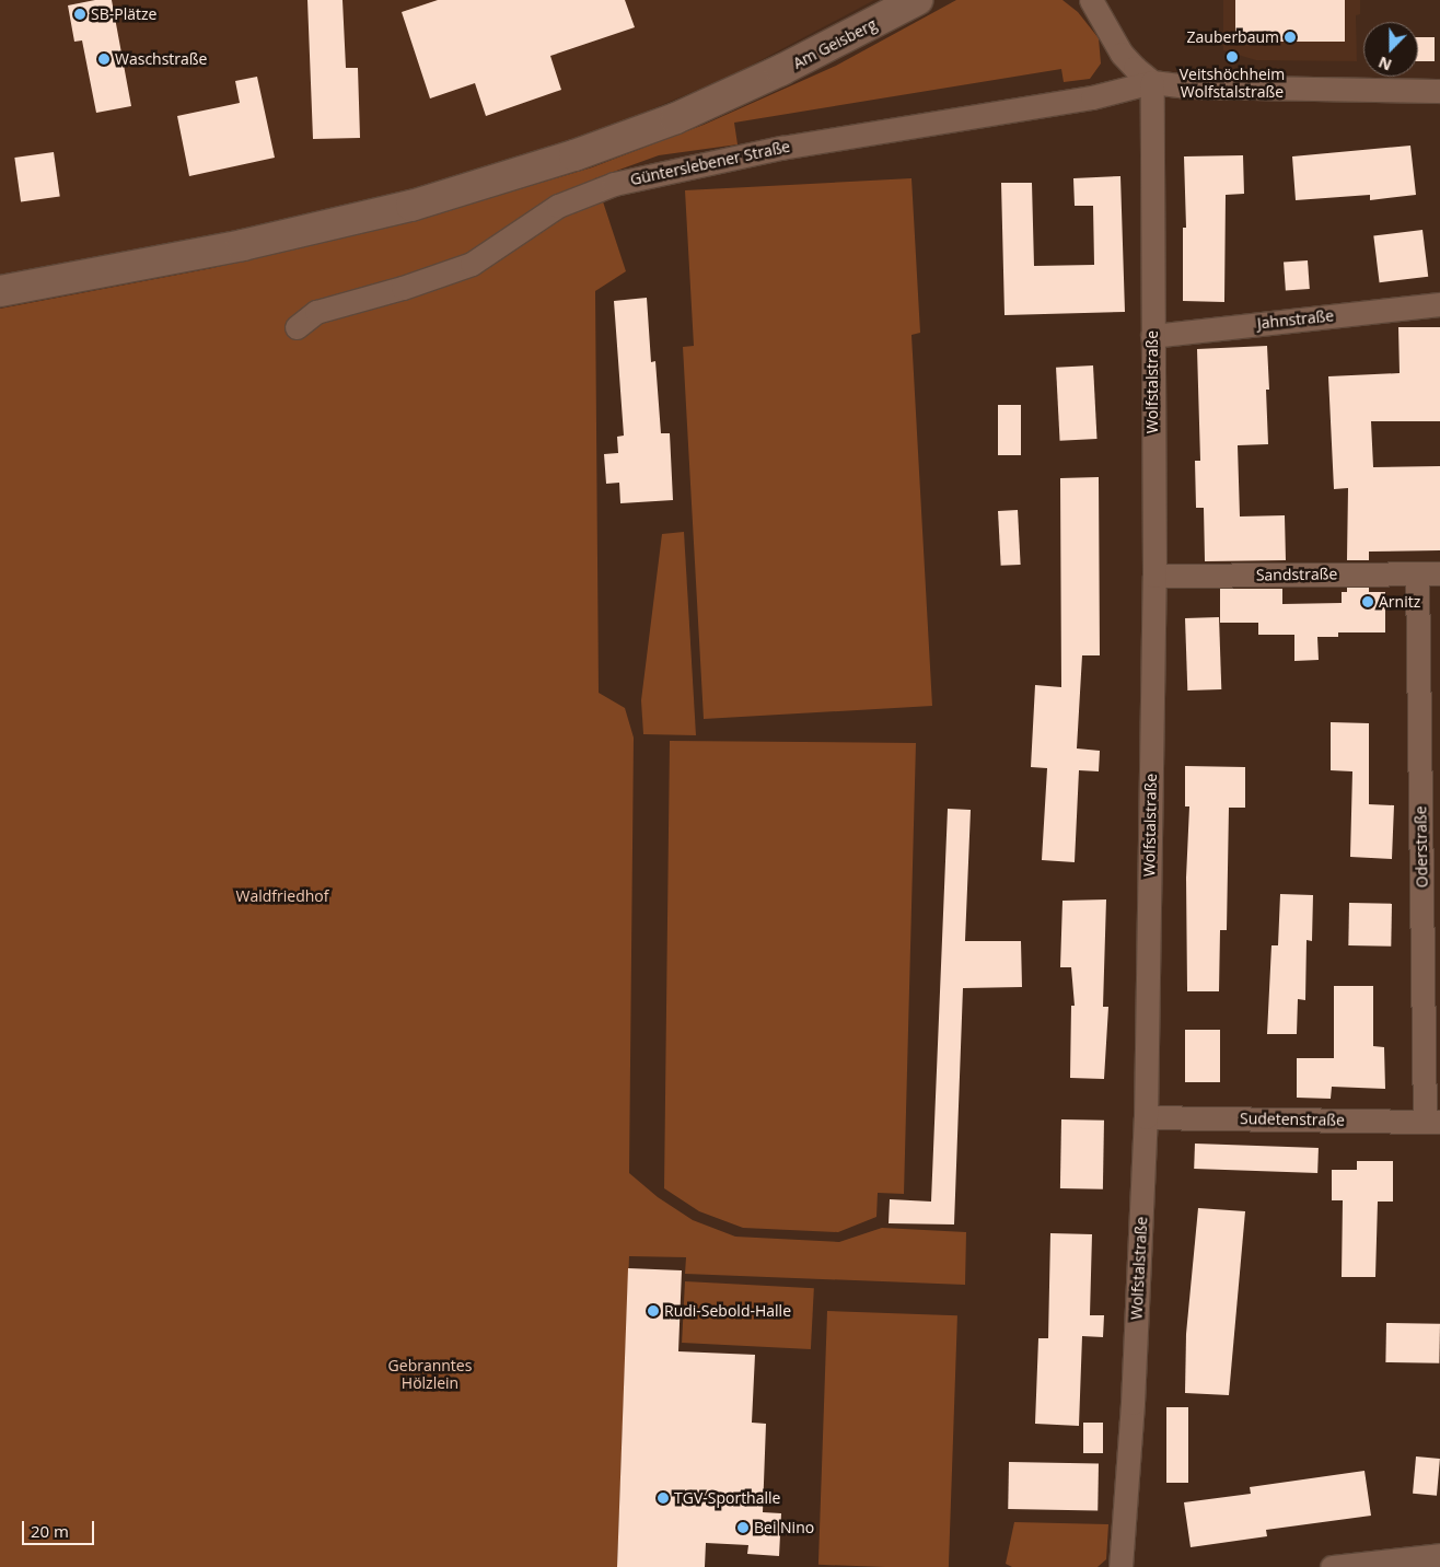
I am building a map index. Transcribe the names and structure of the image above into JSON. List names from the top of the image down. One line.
{"streets":{"street":["Am Geisberg","Günterslebener Straße","Jahnstraße","Wolfstalstraße","Sandstraße","Oderstraße","Sudetenstraße"]},"crossings":[["Günterslebener Straße","Wolfstalstraße"],["Jahnstraße","Wolfstalstraße"],["Wolfstalstraße","Sandstraße"],["Wolfstalstraße","Sudetenstraße"],["Sandstraße","Oderstraße"],["Oderstraße","Sudetenstraße"]],"parks":["Waldfriedhof","Gebranntes Hölzlein"],"places":["SB-Plätze","Zauberbaum","Veitshöchheim Wolfstalstraße","Waschstraße","Arnitz","Rudi-Sebold-Halle","TGV-Sporthalle","Bei Nino"],"scale_bar":"20 m","north":"bottom"}
